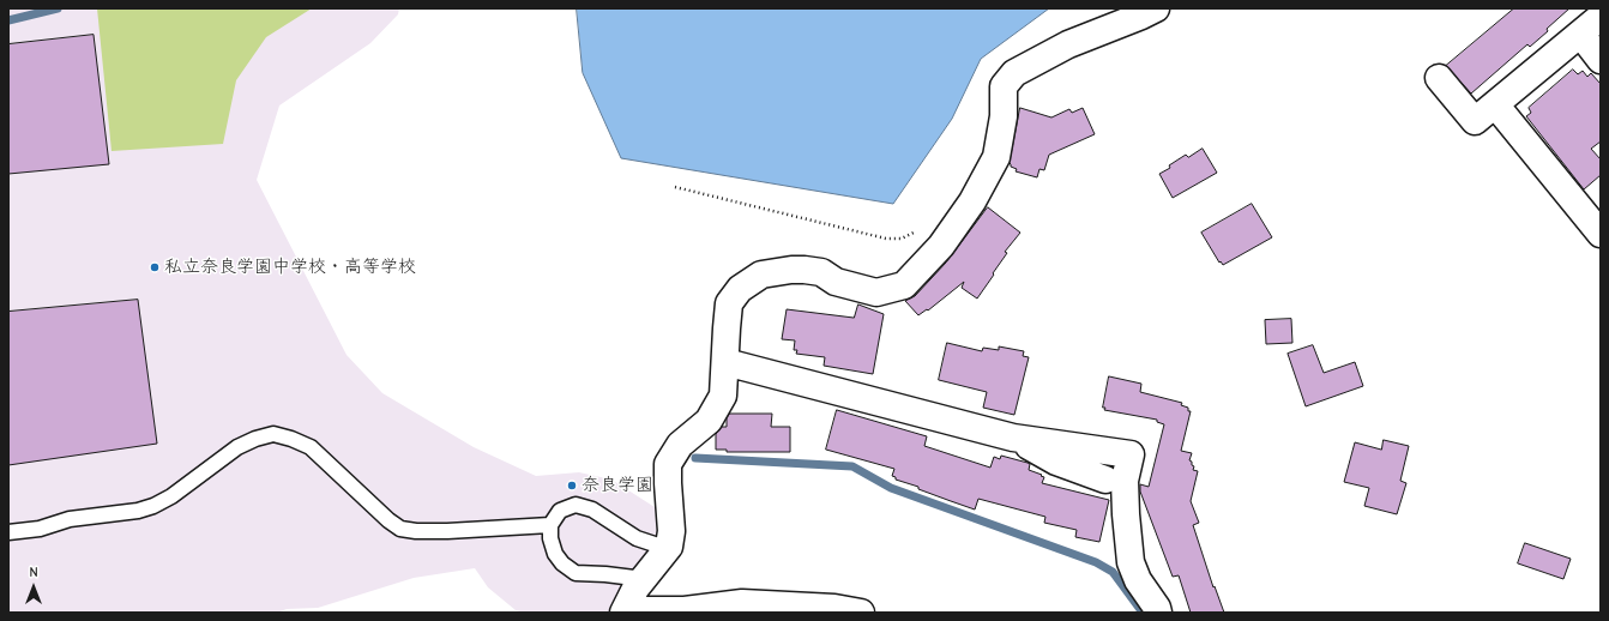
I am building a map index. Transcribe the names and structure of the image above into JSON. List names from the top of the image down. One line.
{"places":["私立奈良学園中学校・高等学校","奈良学園"],"north":"top"}
